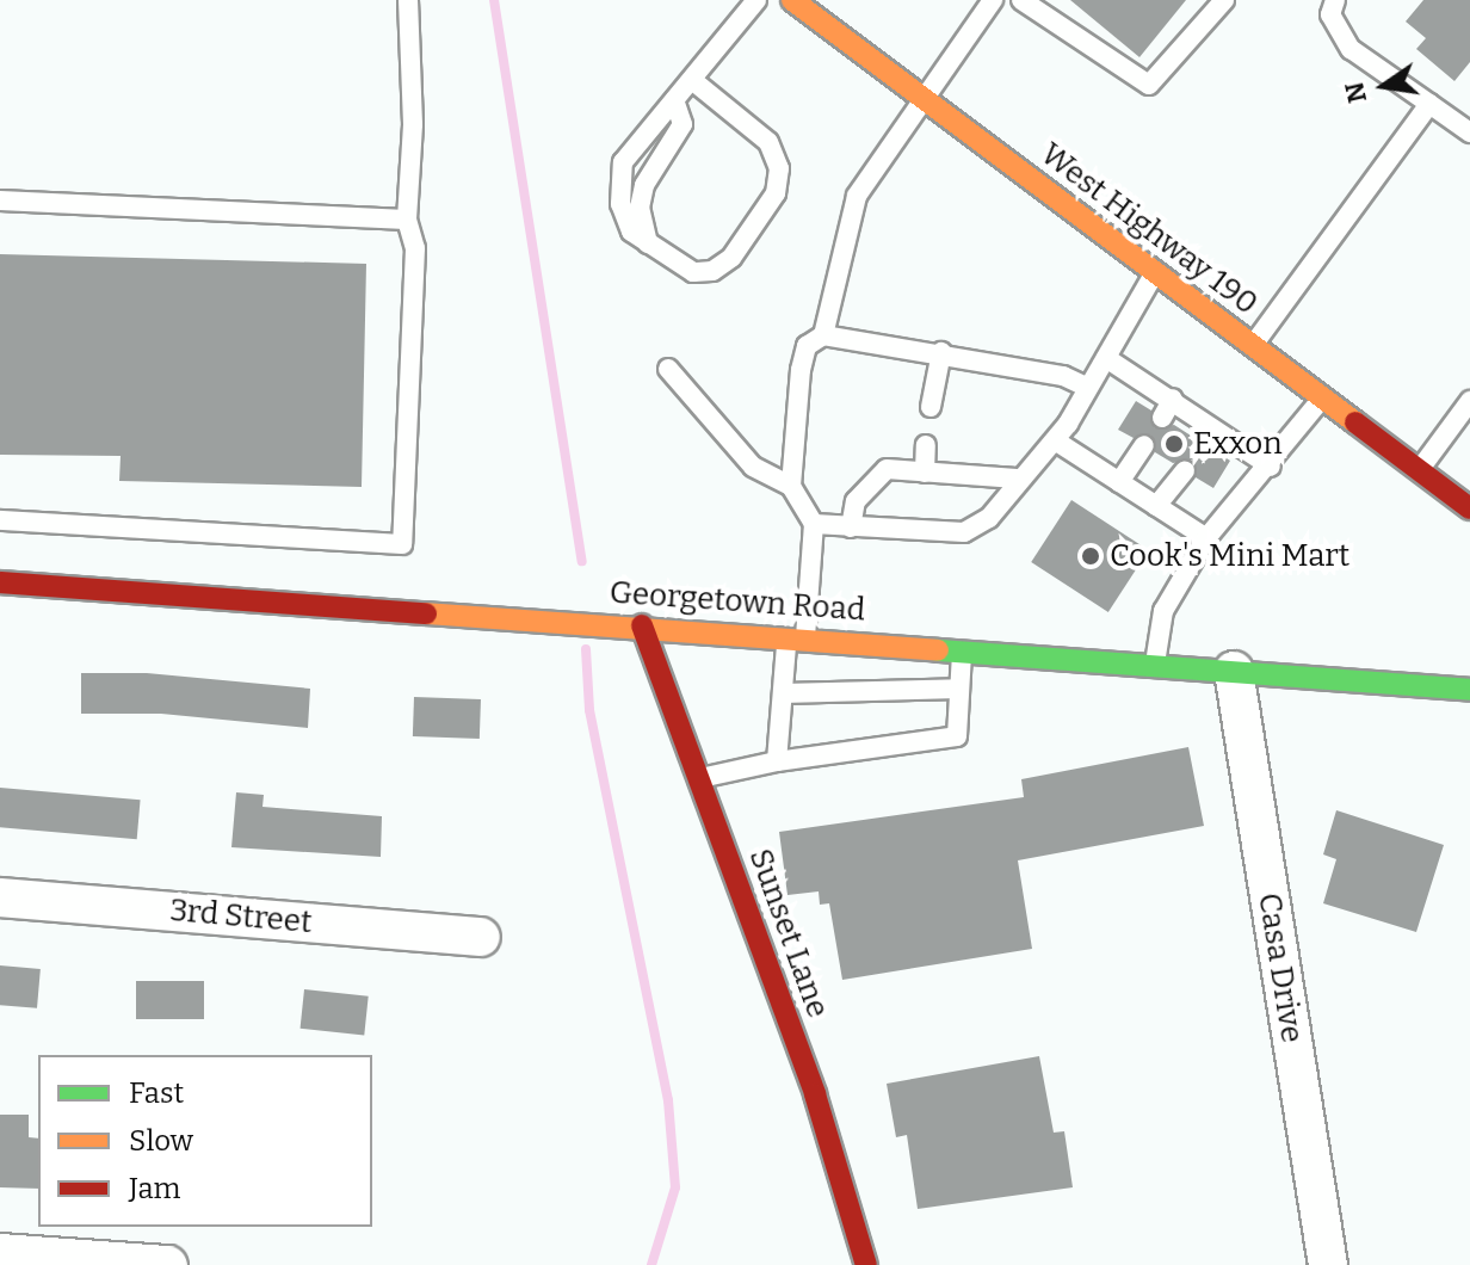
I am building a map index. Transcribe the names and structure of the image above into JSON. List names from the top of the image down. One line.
{"streets":{"street":["West Highway 190","Georgetown Road","3rd Street","Sunset Lane","Casa Drive"]},"crossings":[["Georgetown Road","Sunset Lane"],["Georgetown Road","Casa Drive"]],"places":["Exxon","Cook's Mini Mart"],"legend":["Fast","Slow","Jam"],"north":"left"}
